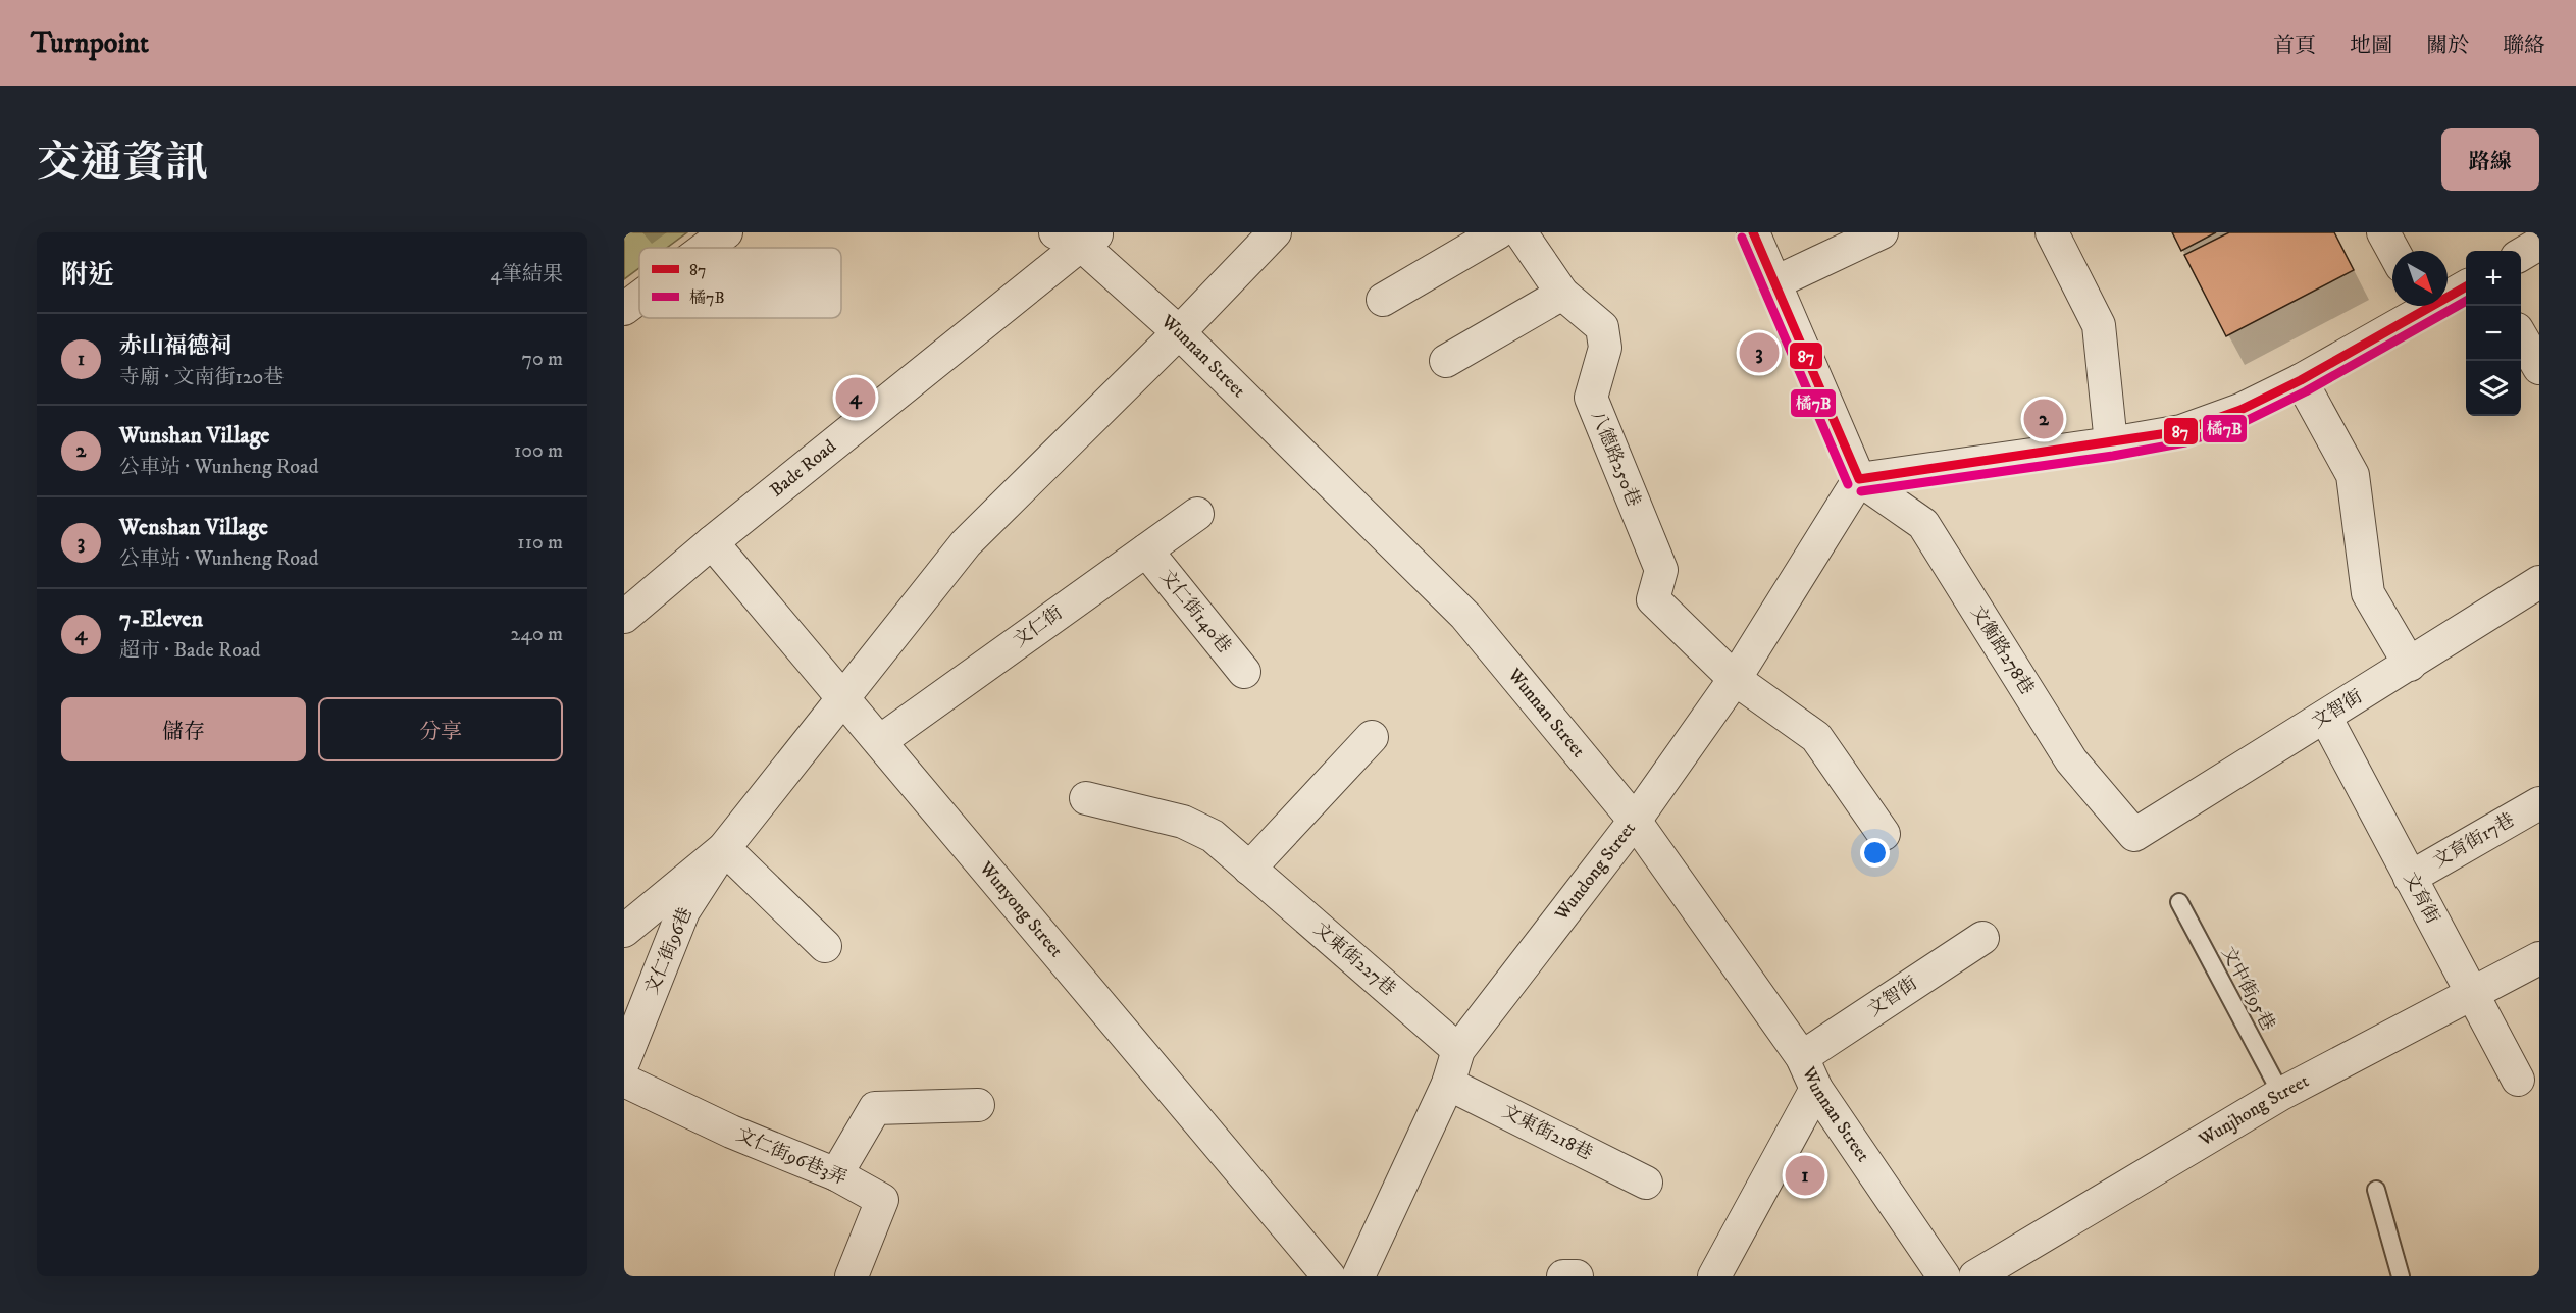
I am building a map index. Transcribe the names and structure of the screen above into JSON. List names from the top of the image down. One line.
{"streets":{"street":["Wunnan Street","八德路250巷","Bade Road","文仁街140巷","文仁街","文衡路278巷","文智街","文育街17巷","Wundong Street","文育街","Wunyong Street","文仁街96巷","文東街227巷","Wunjhong Street","文東街218巷","文仁街96巷3弄"],"lane":["文中街95巷"]},"crossings":[["Wunnan Street","Bade Road"],["Wunnan Street","文智街"],["Wunnan Street","Wundong Street"],["八德路250巷","Wundong Street"],["Bade Road","Wunyong Street"],["文仁街140巷","文仁街"],["文仁街","Wunyong Street"],["文衡路278巷","文智街"],["文衡路278巷","Wundong Street"],["文智街","文育街"],["文育街17巷","文育街"],["Wundong Street","文東街227巷"],["Wundong Street","文東街218巷"],["文育街","Wunjhong Street"],["文中街95巷","Wunjhong Street"]],"lines":["transit line 87","transit line 橘7B"],"legend":["87","橘7B"],"north":"bottom right","page":{"header":"Turnpoint","nav":["首頁","地圖","關於","聯絡"],"title":"交通資訊","buttons":["路線",["儲存","分享"]],"heading":["附近","4筆結果"],"map_buttons":["+","−"],"list":[{"mark":"1","name":"赤山福德祠","note":"寺廟 · 文南街120巷","value":"70 m"},{"mark":"2","name":"Wunshan Village","note":"公車站 · Wunheng Road","value":"100 m"},{"mark":"3","name":"Wenshan Village","note":"公車站 · Wunheng Road","value":"110 m"},{"mark":"4","name":"7-Eleven","note":"超市 · Bade Road","value":"240 m"}],"pins":["3","4","2","1"]}}
